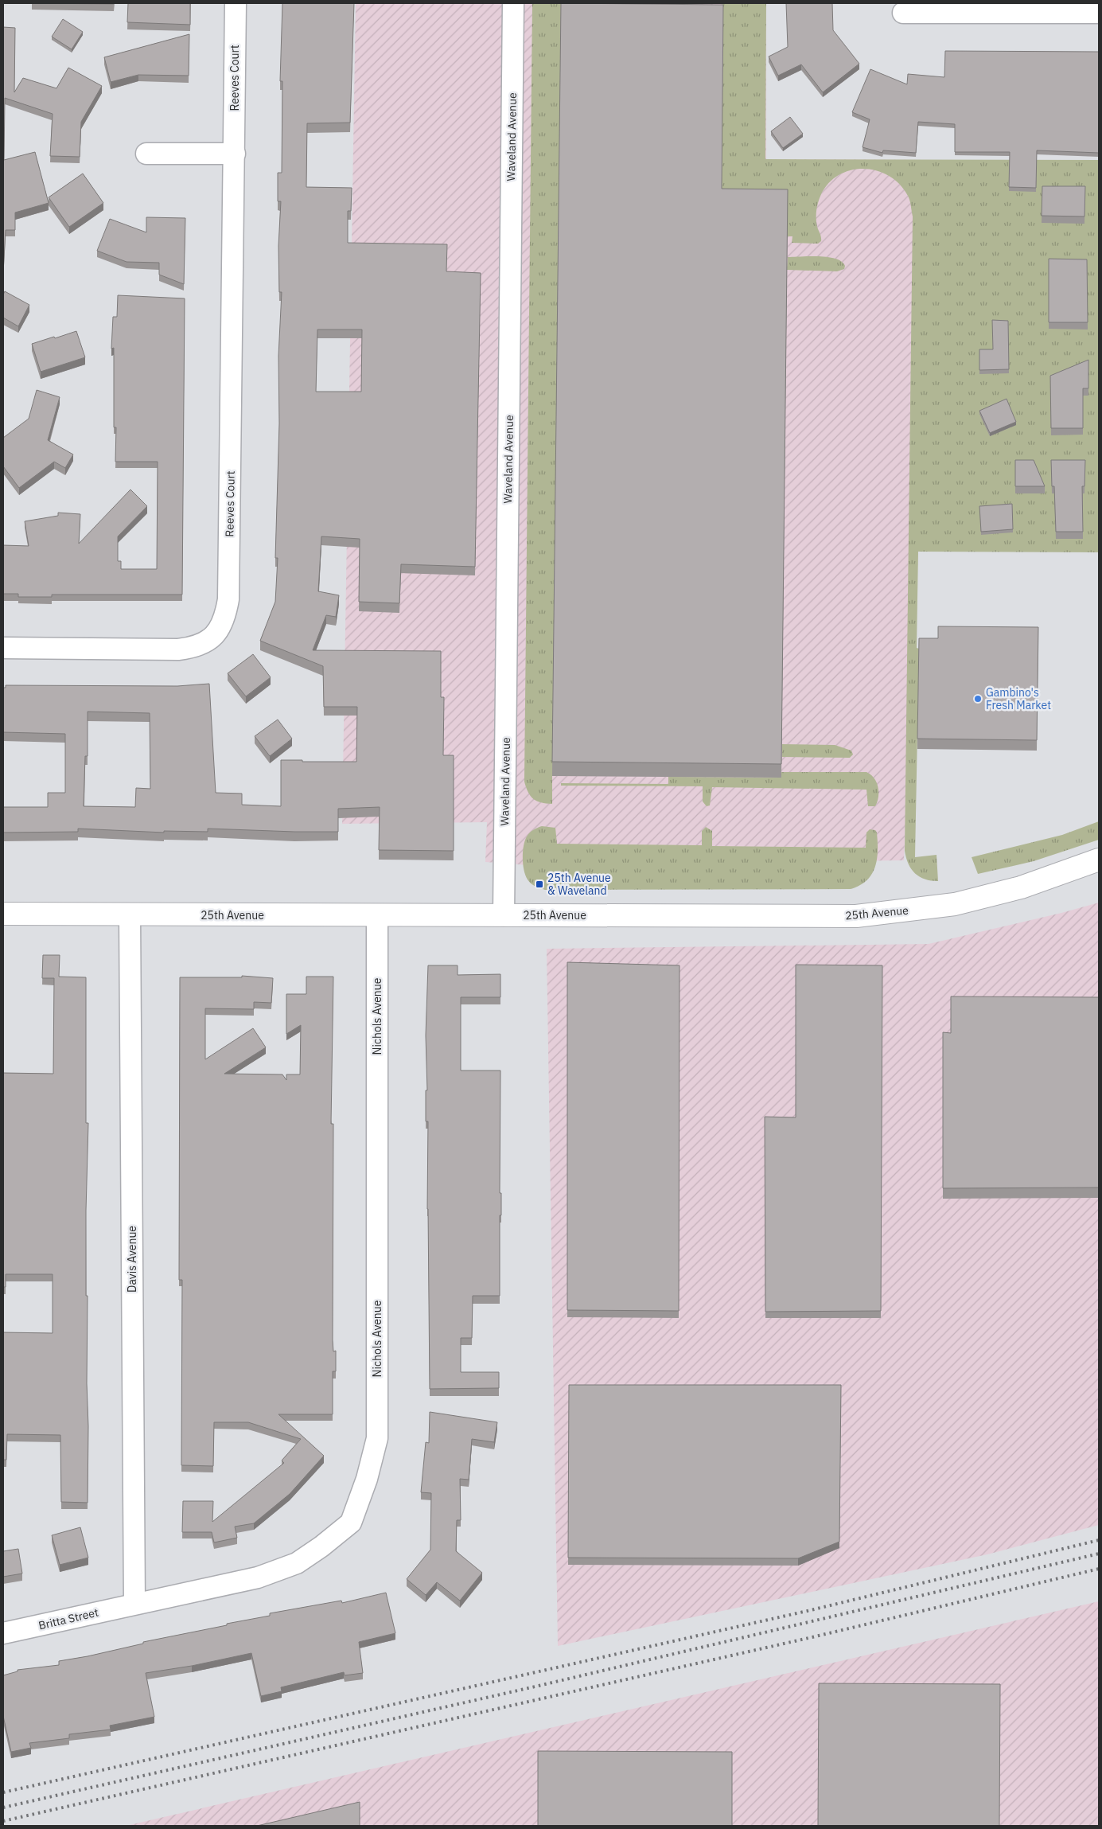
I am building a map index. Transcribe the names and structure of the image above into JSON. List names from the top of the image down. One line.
{"streets":{"street":["Reeves Court","Waveland Avenue","25th Avenue","Nichols Avenue","Davis Avenue","Britta Street"]},"crossings":[["Waveland Avenue","25th Avenue"],["25th Avenue","Nichols Avenue"],["25th Avenue","Davis Avenue"],["Nichols Avenue","Davis Avenue"],["Nichols Avenue","Britta Street"],["Davis Avenue","Britta Street"]],"places":{"other":["Gambino's Fresh Market"],"transit":["25th Avenue & Waveland"]}}
